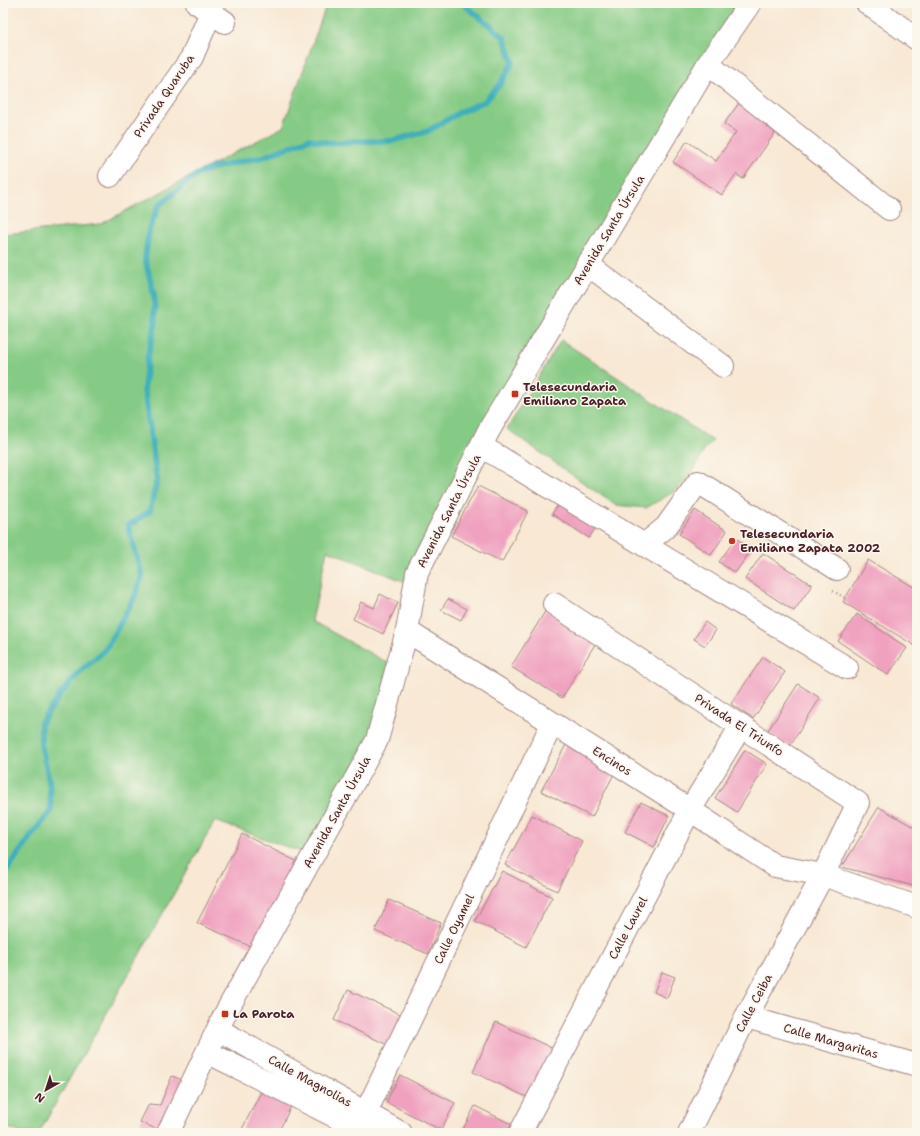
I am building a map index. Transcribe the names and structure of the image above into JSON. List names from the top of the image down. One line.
{"streets":{"street":["Privada Quaruba","Avenida Santa Úrsula","Privada El Triunfo","Encinos","Calle Laurel","Calle Oyamel","Calle Ceiba","Calle Margaritas","Calle Magnolias"]},"crossings":[["Avenida Santa Úrsula","Encinos"],["Avenida Santa Úrsula","Calle Magnolias"],["Privada El Triunfo","Encinos"],["Privada El Triunfo","Calle Laurel"],["Privada El Triunfo","Calle Ceiba"],["Encinos","Calle Laurel"],["Encinos","Calle Oyamel"],["Encinos","Calle Ceiba"],["Calle Oyamel","Calle Magnolias"],["Calle Ceiba","Calle Margaritas"]],"places":{"transit":["Telesecundaria Emiliano Zapata","La Parota"],"other":["Telesecundaria Emiliano Zapata 2002"]},"north":"bottom left"}
